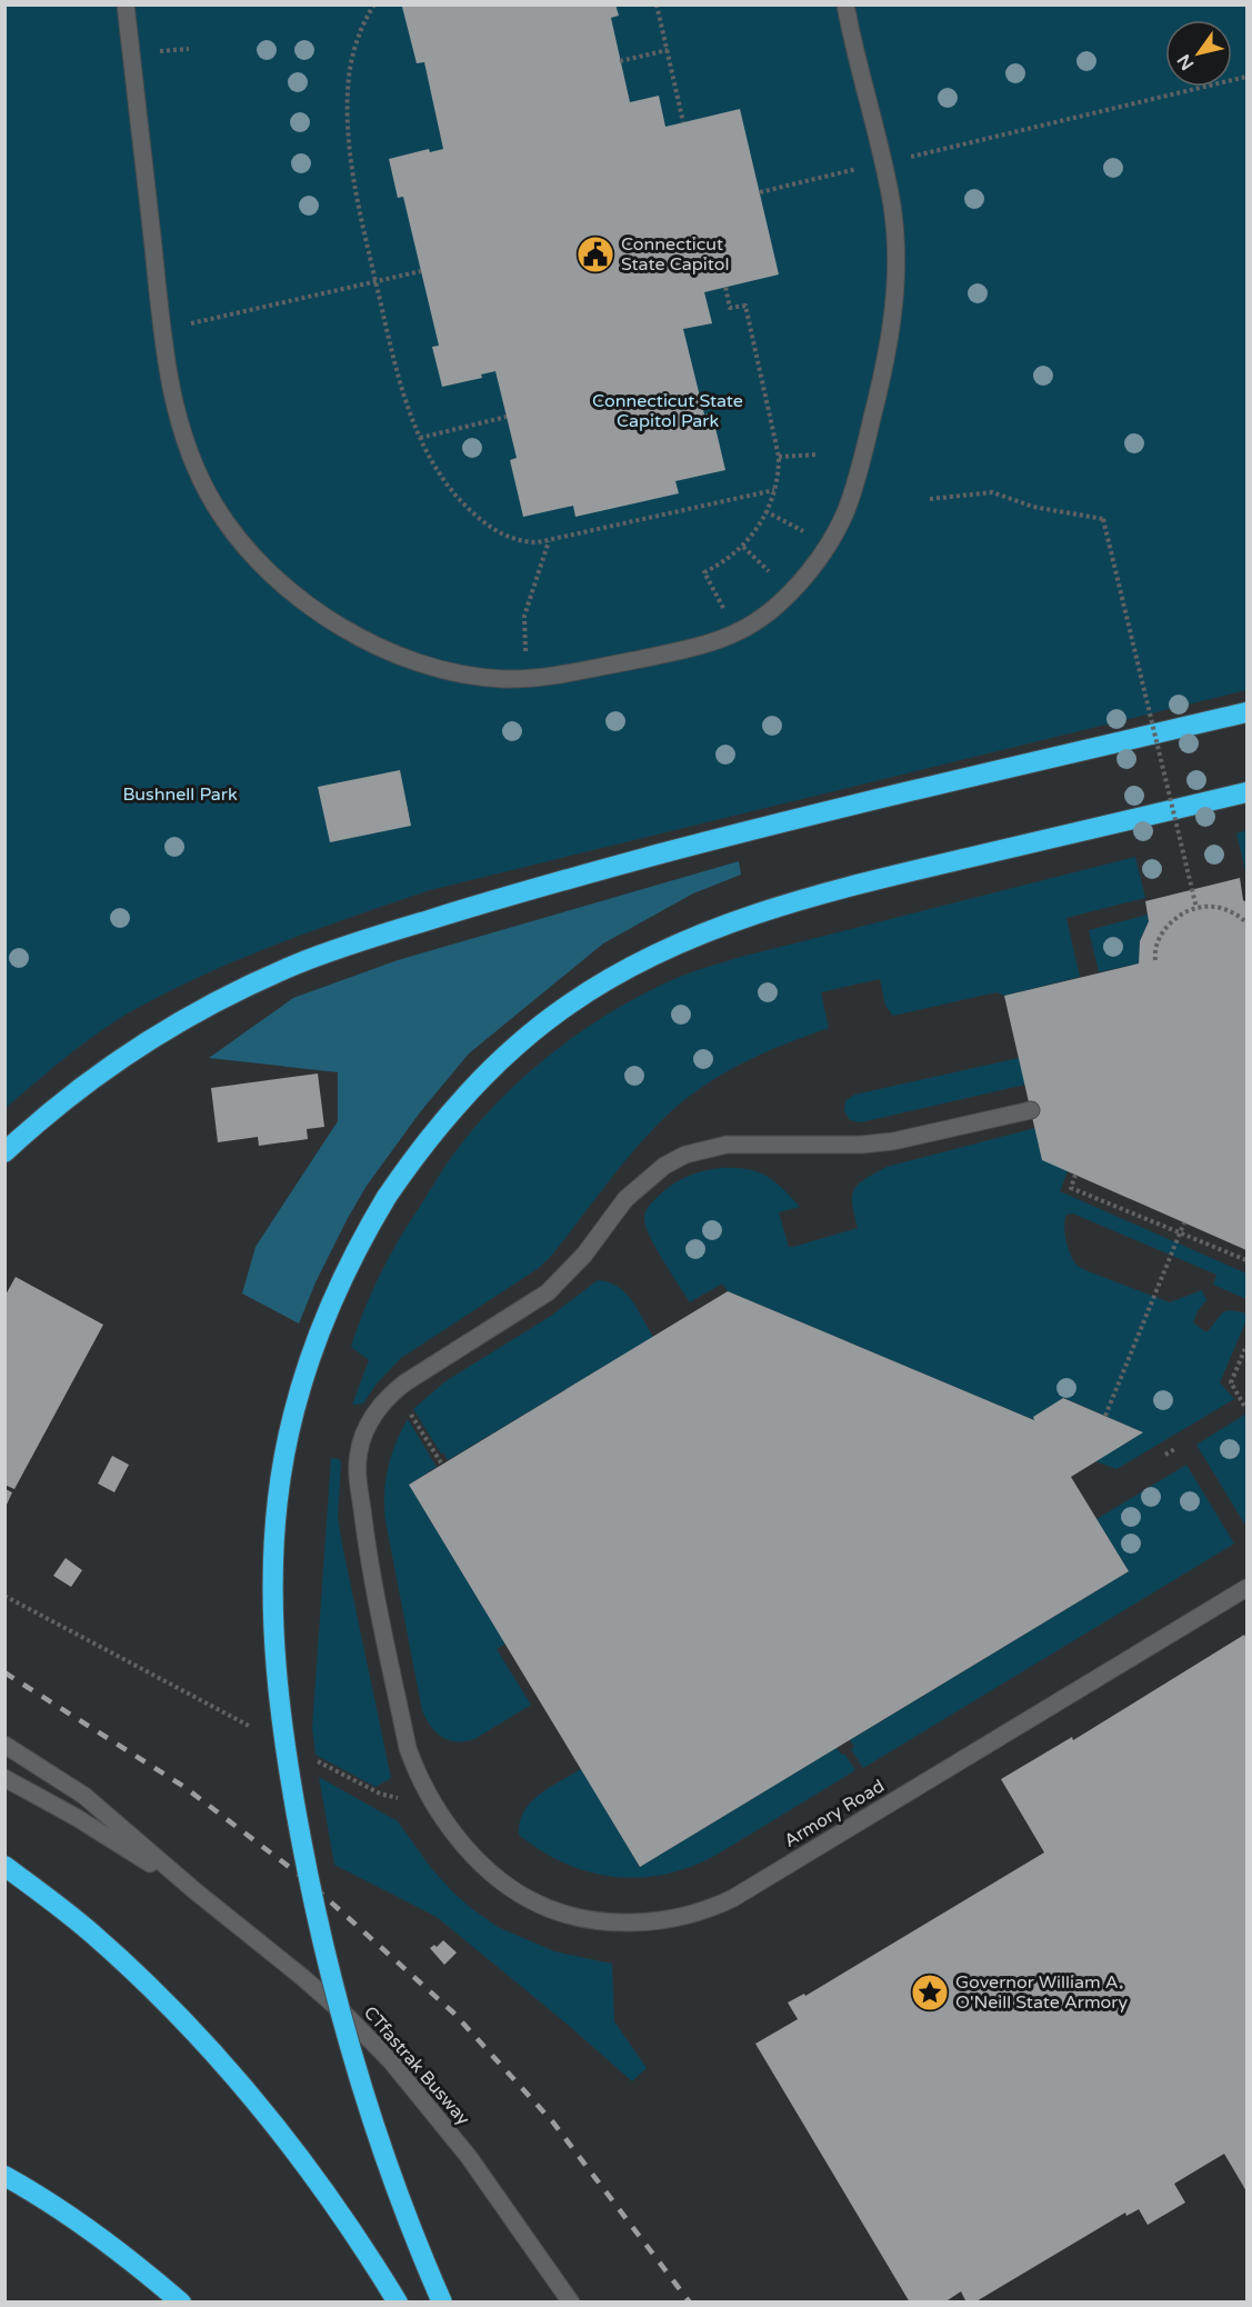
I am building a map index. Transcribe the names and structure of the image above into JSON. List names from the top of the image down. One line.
{"streets":{"street":["Armory Road","CTfastrak Busway"]},"parks":["Connecticut State Capitol Park","Bushnell Park"],"places":{"public building":["Connecticut State Capitol"],"place":["Governor William A. O'Neill State Armory"]},"north":"bottom left"}
